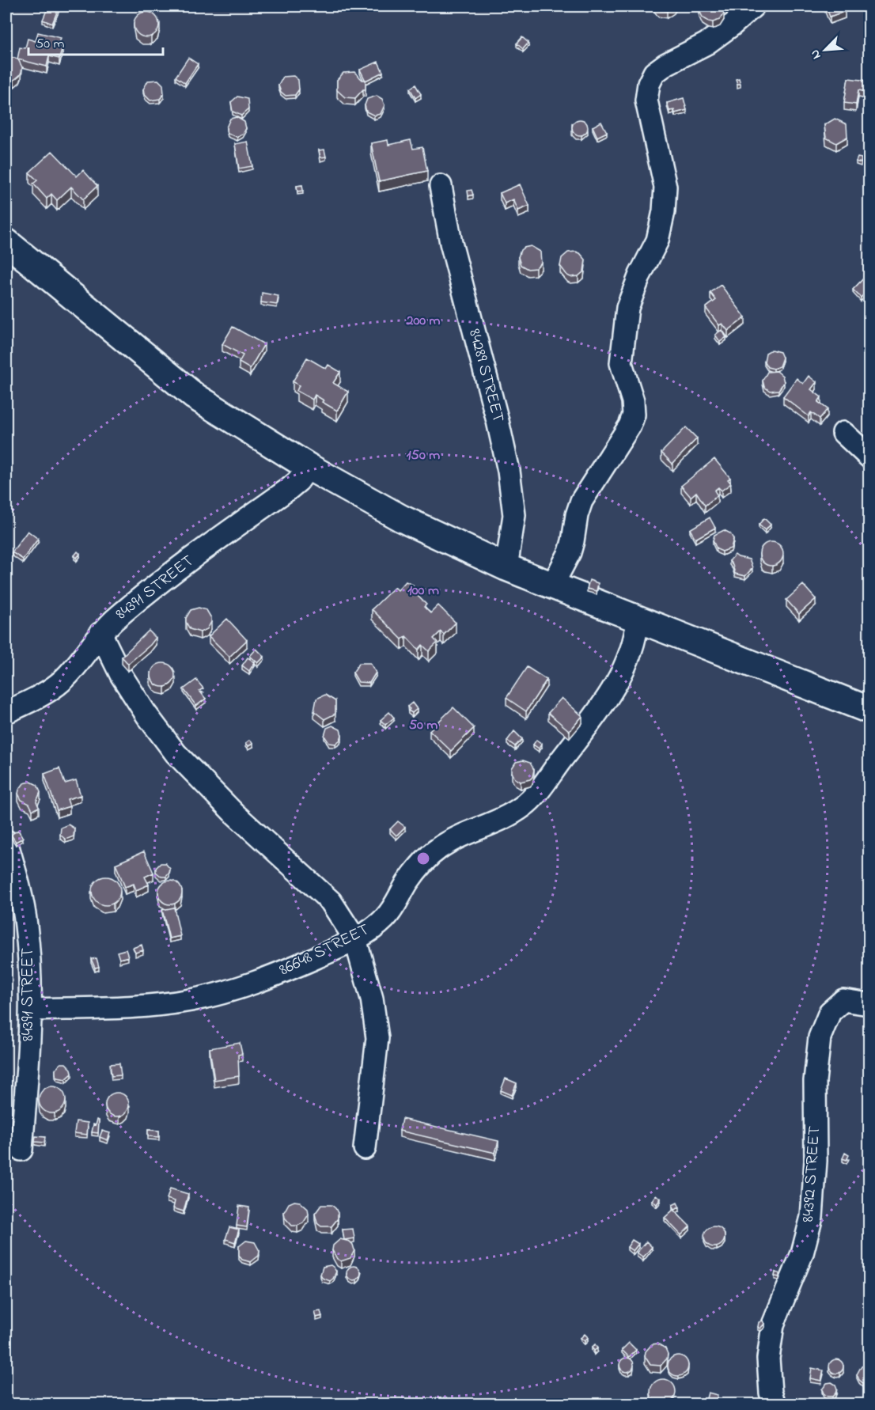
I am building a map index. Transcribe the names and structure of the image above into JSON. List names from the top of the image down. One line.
{"streets":{"street":["84289 STREET","84391 STREET","86648 STREET","84392 STREET"]},"crossings":[["84391 STREET","86648 STREET"]],"scale_bar":"50 m","north":"bottom left","rings":["200 m","150 m","100 m","50 m"]}
